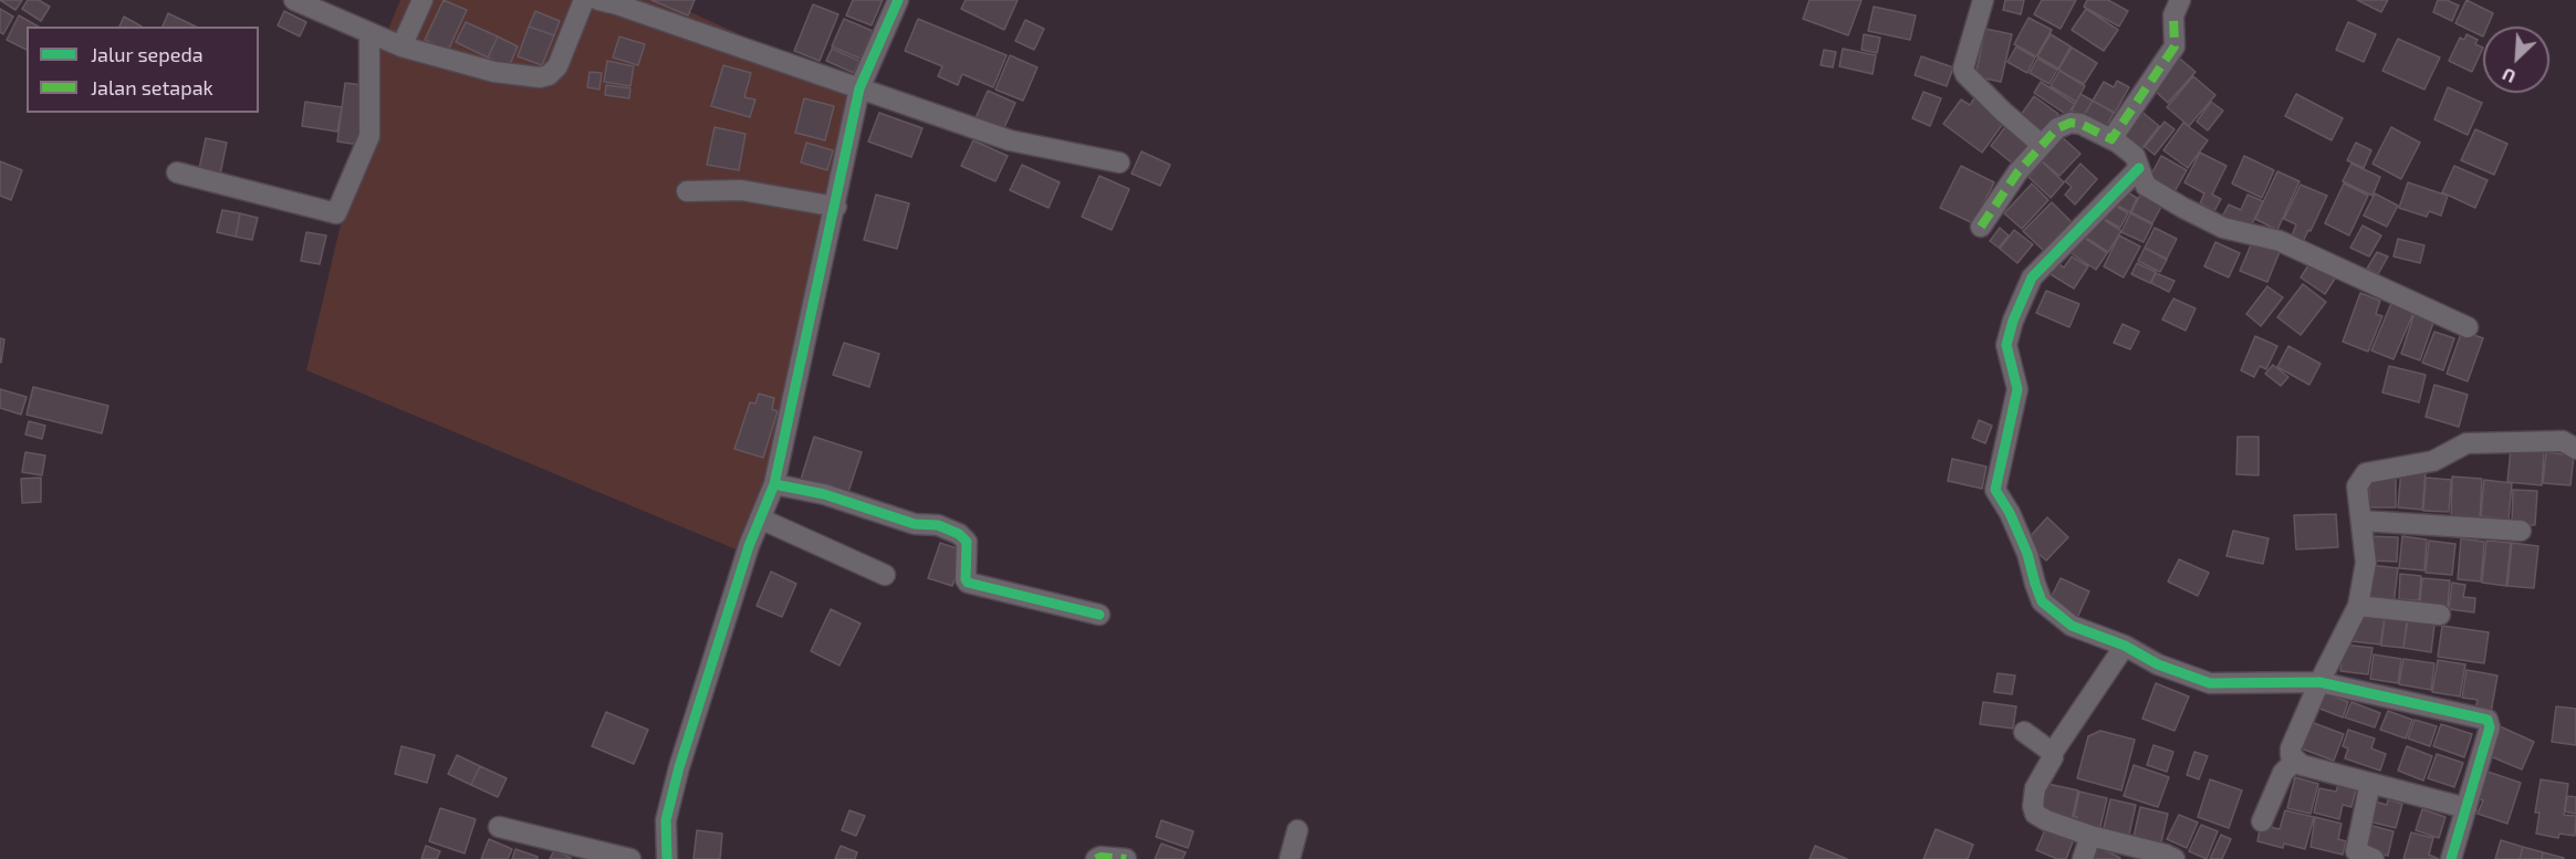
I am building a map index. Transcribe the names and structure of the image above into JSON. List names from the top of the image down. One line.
{"legend":["Jalur sepeda","Jalan setapak"],"north":"bottom left"}
